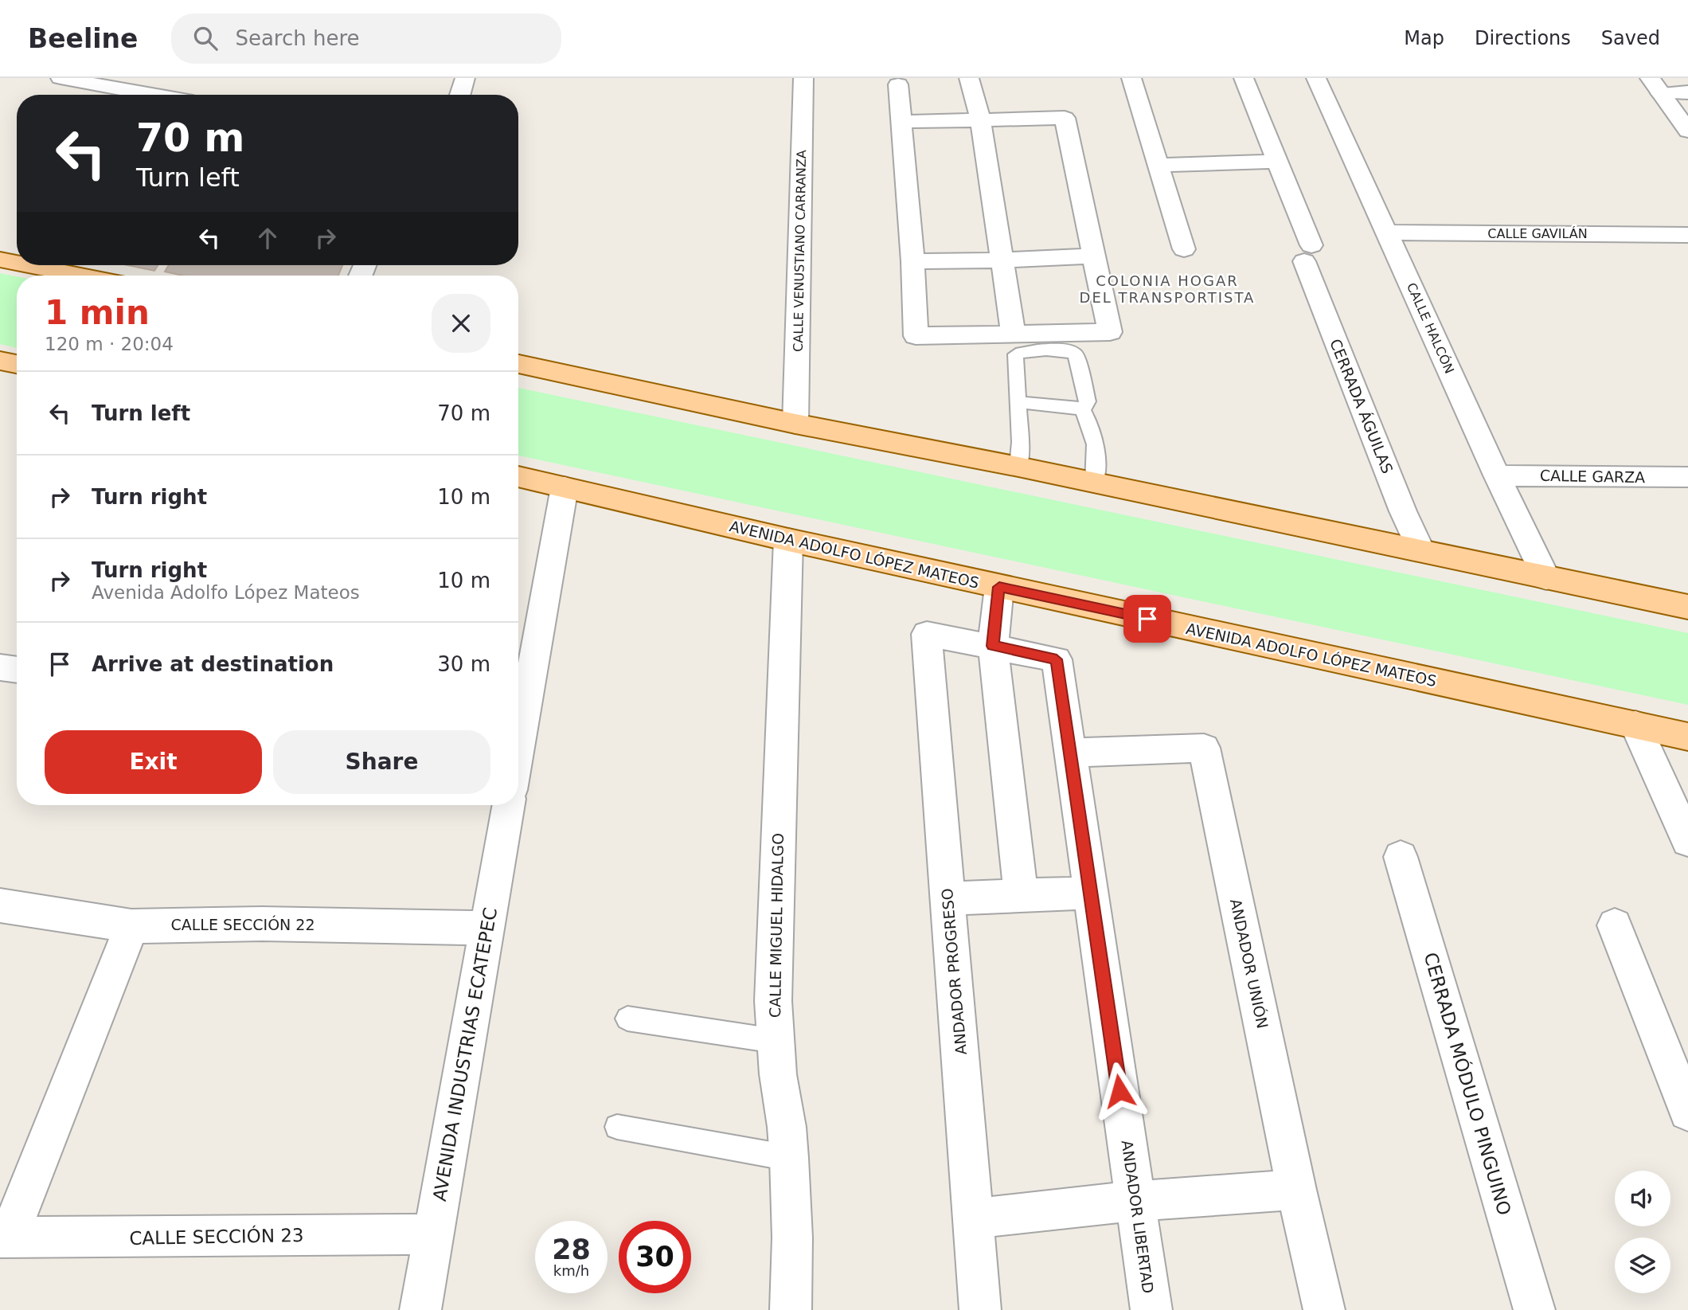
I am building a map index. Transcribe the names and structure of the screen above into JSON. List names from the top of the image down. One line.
{"streets":{"main road":["AVENIDA ADOLFO LÓPEZ MATEOS"],"street":["CALLE GAVILÁN","CALLE VENUSTIANO CARRANZA","CALLE HALCÓN","CERRADA ÁGUILAS","CALLE GARZA","CALLE SECCIÓN 22","CALLE MIGUEL HIDALGO","ANDADOR UNIÓN","ANDADOR PROGRESO","AVENIDA INDUSTRIAS ECATEPEC","CERRADA MÓDULO PINGUINO","ANDADOR LIBERTAD","CALLE SECCIÓN 23"]},"crossings":[["CALLE GAVILÁN","CALLE HALCÓN"],["CALLE HALCÓN","CALLE GARZA"],["AVENIDA ADOLFO LÓPEZ MATEOS","CALLE MIGUEL HIDALGO"],["CALLE SECCIÓN 22","AVENIDA INDUSTRIAS ECATEPEC"],["ANDADOR UNIÓN","ANDADOR LIBERTAD"],["ANDADOR PROGRESO","ANDADOR LIBERTAD"],["AVENIDA INDUSTRIAS ECATEPEC","CALLE SECCIÓN 23"]],"districts":["COLONIA HOGAR DEL TRANSPORTISTA"],"page":{"header":"Beeline","search":"Search here","nav":["Map","Directions","Saved"],"turn":["70 m","Turn left"],"heading":["1 min","120 m · 20:04"],"list":[{"name":"Turn left","value":"70 m"},{"name":"Turn right","value":"10 m"},{"name":"Turn right","note":"Avenida Adolfo López Mateos","value":"10 m"},{"name":"Arrive at destination","value":"30 m"}],"buttons":["Exit","Share"],"speed":"28 km/h","limit":"30"}}
